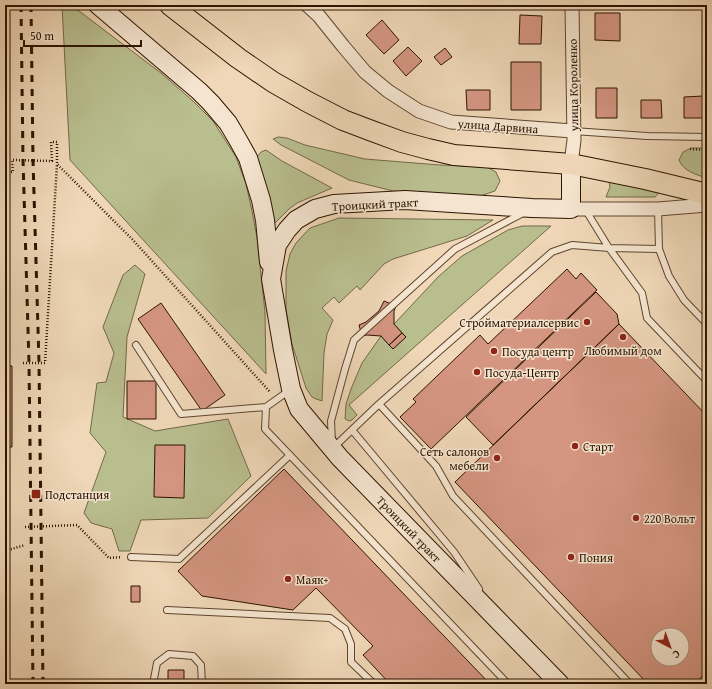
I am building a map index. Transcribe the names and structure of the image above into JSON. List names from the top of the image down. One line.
{"streets":{"main road":["Троицкий тракт"],"street":["улица Короленко","улица Дарвина"]},"crossings":[["улица Короленко","улица Дарвина"]],"places":{"other":["Стройматериалсервис","Любимый дом","Посуда центр","Посуда-Центр","Старт","Сеть салонов мебели","220 Вольт","Пония","Маяк+"],"transit":["Подстанция"]},"scale_bar":"50 m","north":"bottom right"}
